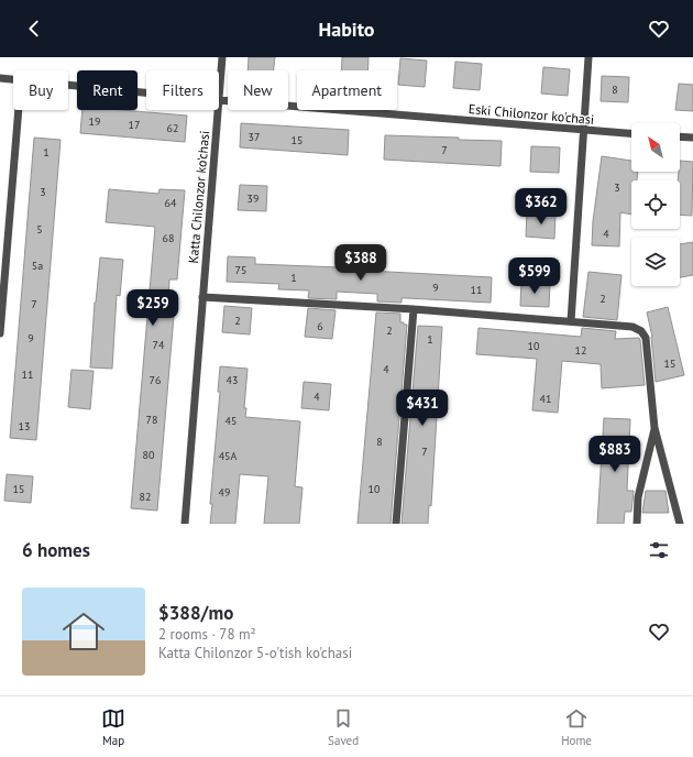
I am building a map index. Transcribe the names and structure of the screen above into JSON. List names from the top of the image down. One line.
{"streets":{"street":["Eski Chilonzor ko'chasi","Katta Chilonzor ko'chasi"]},"crossings":[["Eski Chilonzor ko'chasi","Katta Chilonzor ko'chasi"]],"house_numbers":["8","19","17","62","37","15","7","1","3","3","39","64","5","4","68","5a","75","1","9","11","2","7","2","6","2","9","1","74","10","12","15","4","11","76","43","4","41","78","45","13","8","7","80","45A","15","10","49","82"],"north":"top left","page":{"header":"Habito","chip":["Buy","Rent","Filters","New","Apartment"],"price":["$362","$388","$599","$259","$431","$883"],"heading":"6 homes","list":[{"name":"$388/mo","note":"2 rooms · 78 m² · Katta Chilonzor 5-o'tish ko'chasi"}],"tabs":["Map","Saved","Home"]}}
